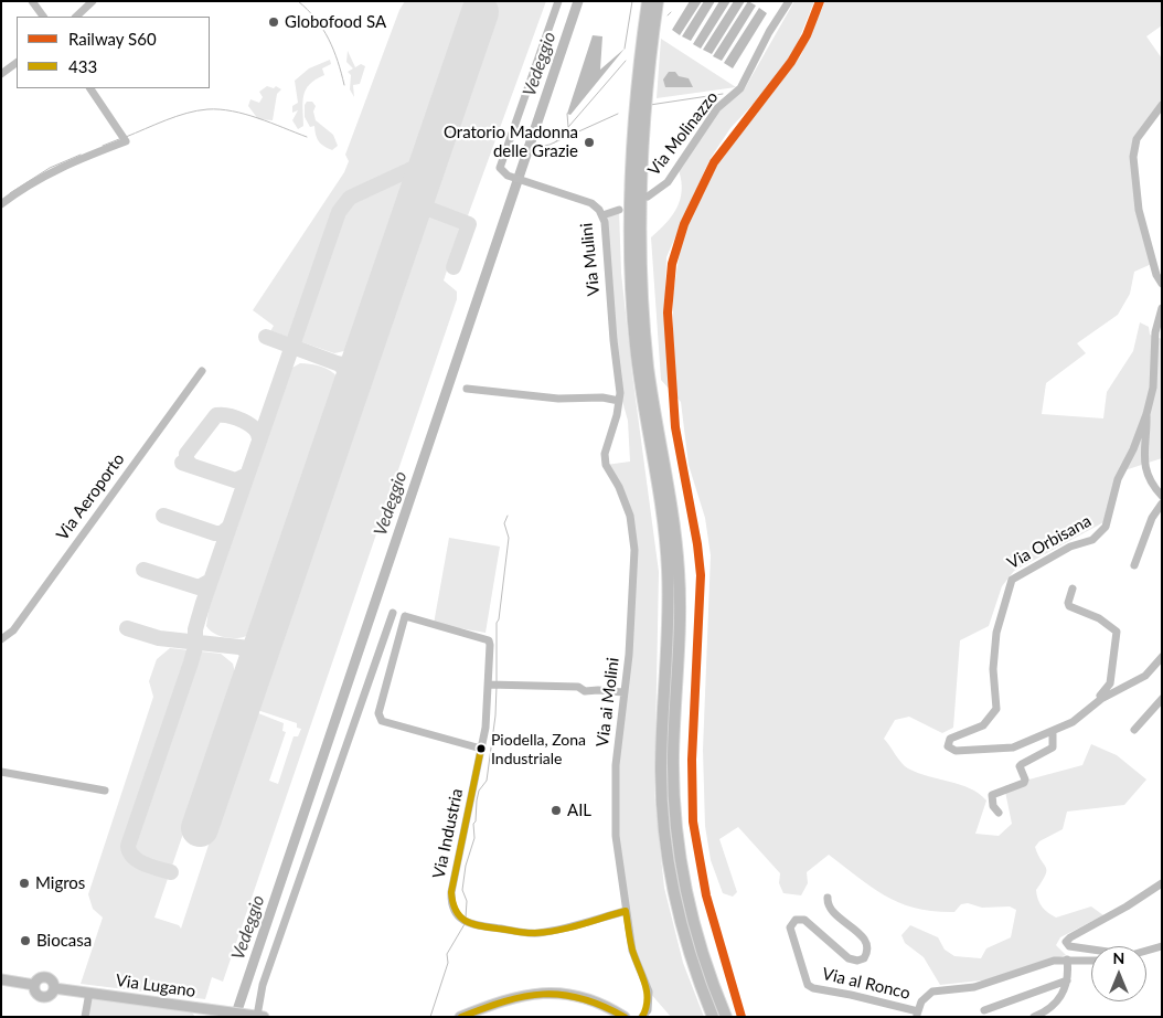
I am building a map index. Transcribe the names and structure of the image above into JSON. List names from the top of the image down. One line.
{"streets":{"main road":["Via Lugano"],"street":["Via Molinazzo","Via Mulini","Via Aeroporto","Via Orbisana","Via ai Molini","Via Industria","Via al Ronco"]},"crossings":[["Via Mulini","Via ai Molini"],["Via ai Molini","Via Industria"]],"water":["Vedeggio"],"places":["Globofood SA","Oratorio Madonna delle Grazie","Piodella, Zona Industriale","AIL","Migros","Biocasa"],"lines":["rail line S60","transit line 433"],"legend":["Railway S60","433"],"north":"top"}
